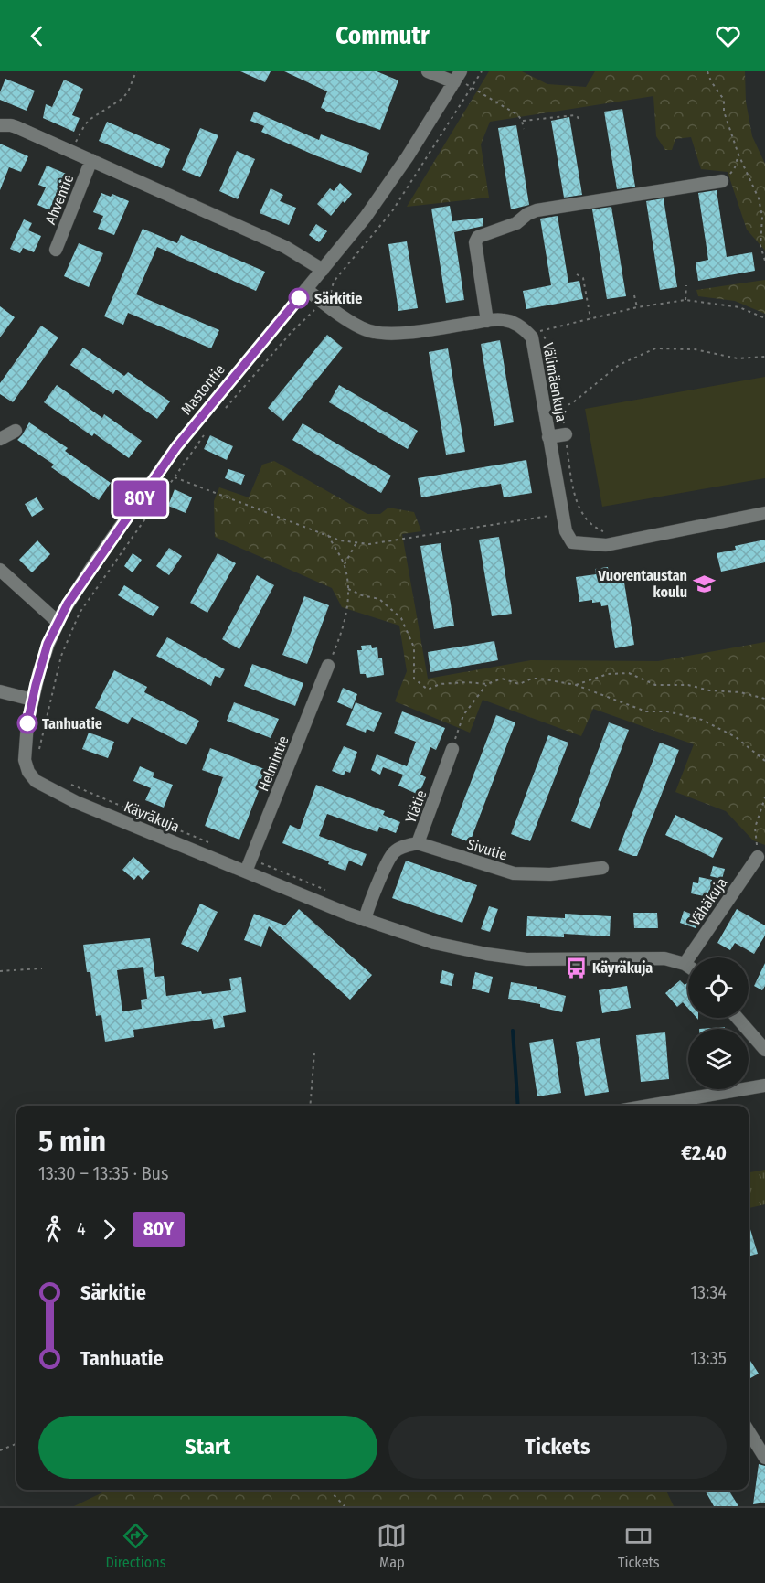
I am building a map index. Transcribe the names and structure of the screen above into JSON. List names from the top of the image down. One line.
{"streets":{"street":["Ahventie","Välimäenkuja","Mastontie","Helmintie","Ylätie","Käyräkuja","Sivutie","Vähäkuja"]},"crossings":[["Välimäenkuja","Mastontie"],["Mastontie","Käyräkuja"],["Helmintie","Käyräkuja"],["Ylätie","Käyräkuja"],["Ylätie","Sivutie"],["Käyräkuja","Vähäkuja"]],"places":{"other":["Särkitie","Tanhuatie"],"school or university":["Vuorentaustan koulu"],"bus stop":["Käyräkuja"]},"lines":["bus line 80Y"],"page":{"header":"Commutr","on_map":"80Y","heading":["5 min","13:30 – 13:35 · Bus","€2.40"],"legs":["4","80Y"],"list":[{"name":"Särkitie","value":"13:34"},{"name":"Tanhuatie","value":"13:35"}],"buttons":["Start","Tickets"],"tabs":["Directions","Map","Tickets"]}}
